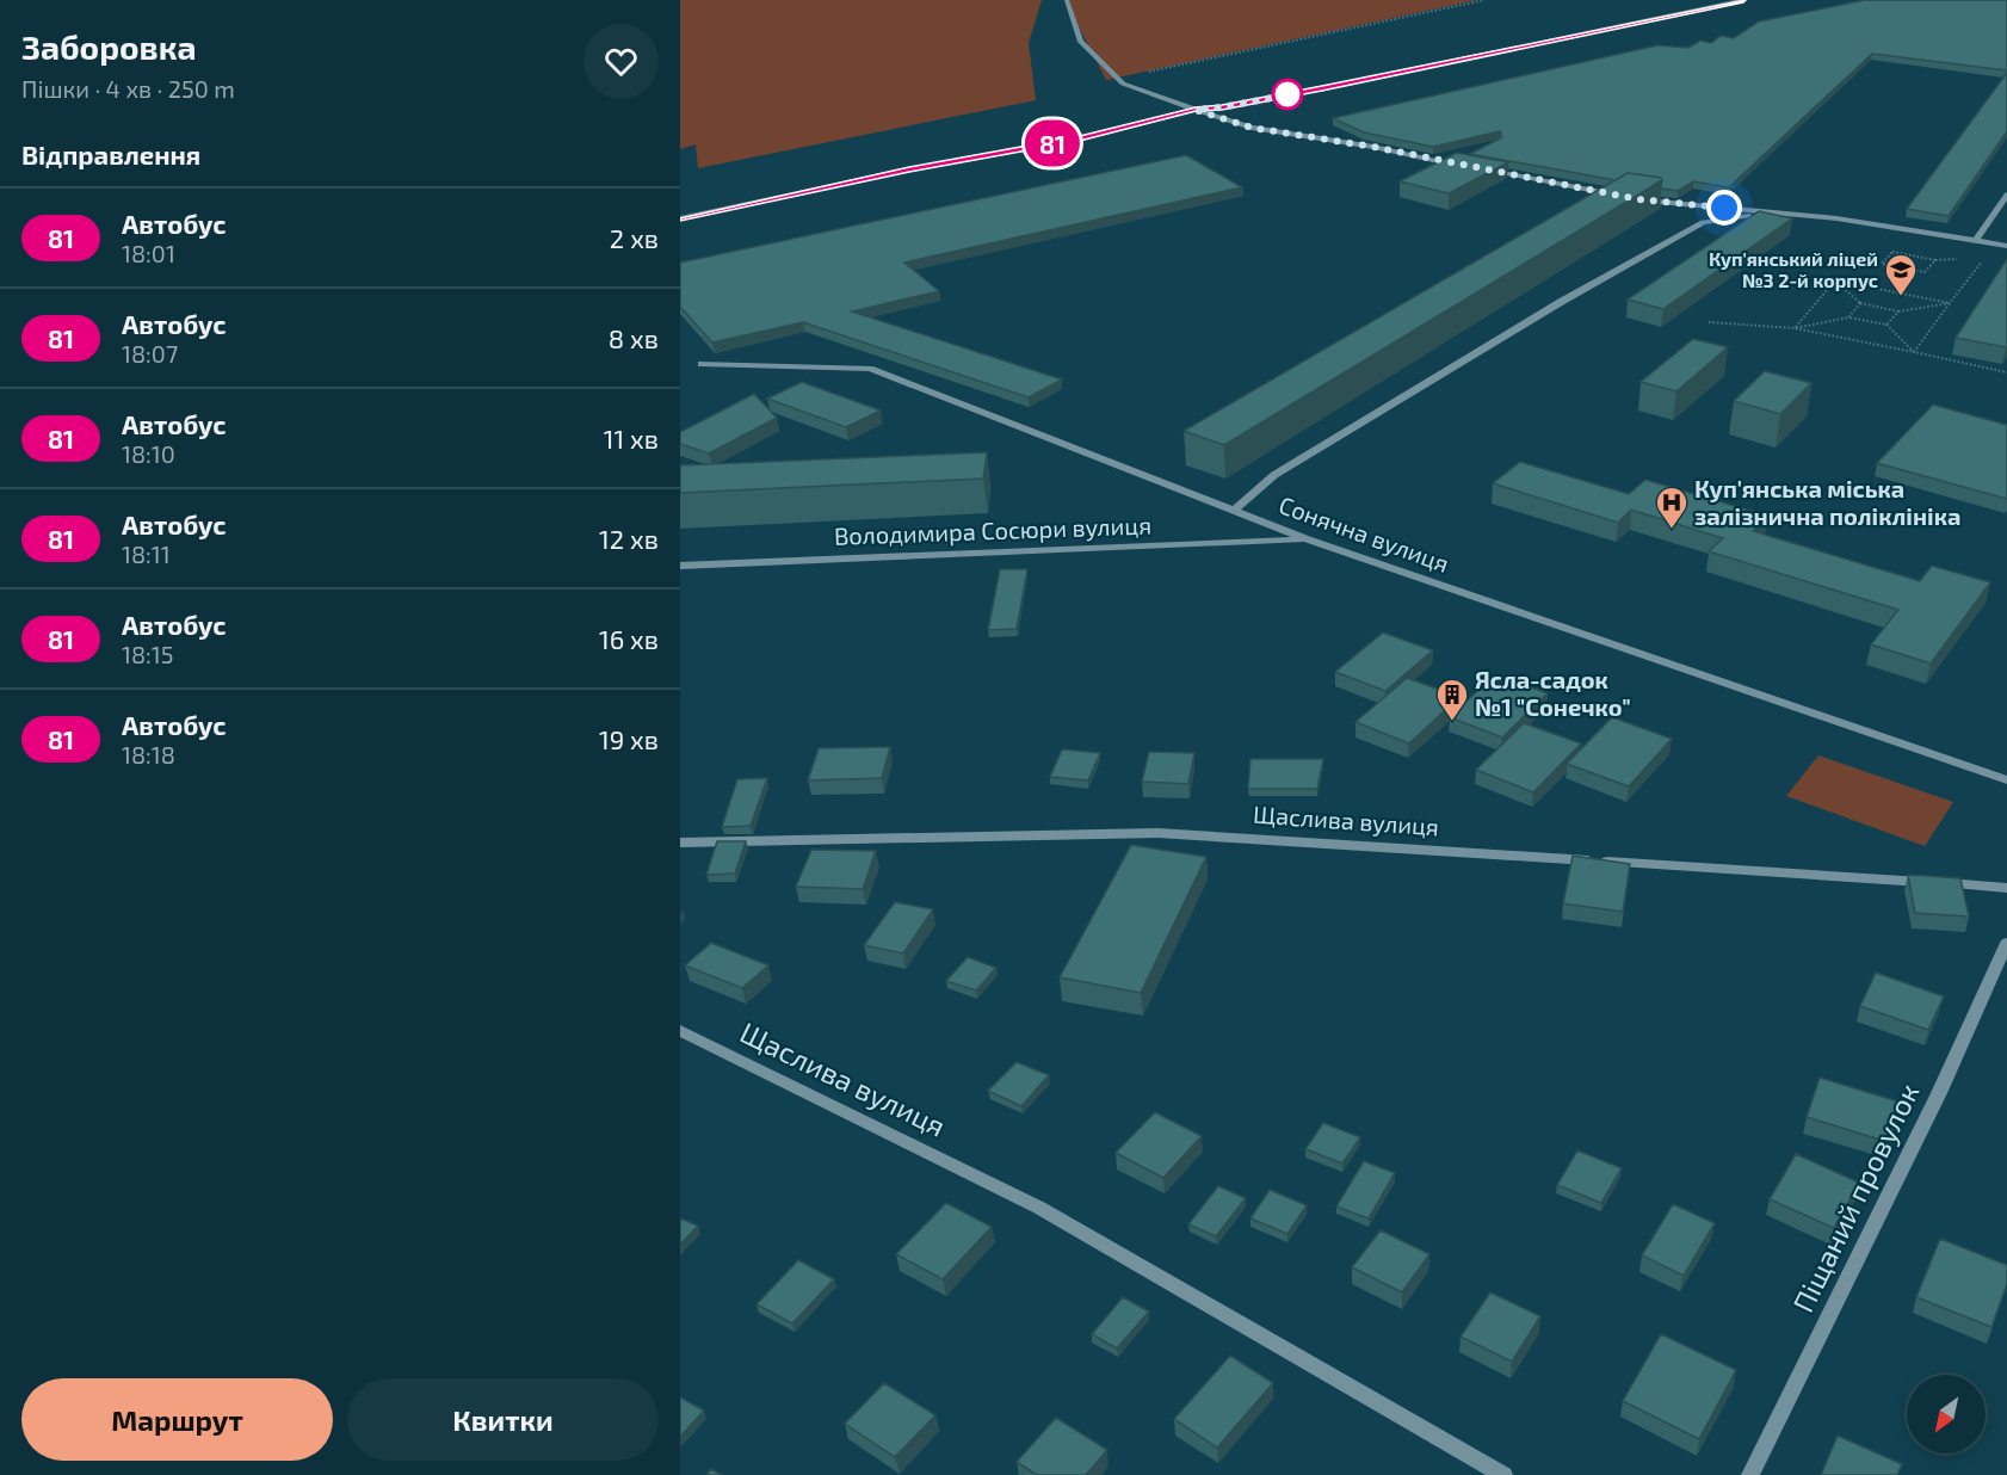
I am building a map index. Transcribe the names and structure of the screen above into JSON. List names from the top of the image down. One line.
{"streets":{"street":["Володимира Сосюри вулиця","Сонячна вулиця","Щаслива вулиця","Піщаний провулок"]},"crossings":[["Володимира Сосюри вулиця","Сонячна вулиця"]],"places":{"school or university":["Куп'янський ліцей №3 2-й корпус"],"hospital":["Куп'янська міська залізнична поліклініка"],"building":["Ясла-садок №1 \"Сонечко\""]},"lines":["bus line 81"],"north":"bottom left","page":{"heading":[["Заборовка","Пішки · 4 хв · 250 m"],"Відправлення"],"on_map":"81","list":[{"mark":"81","name":"Автобус","note":"18:01","value":"2 хв"},{"mark":"81","name":"Автобус","note":"18:07","value":"8 хв"},{"mark":"81","name":"Автобус","note":"18:10","value":"11 хв"},{"mark":"81","name":"Автобус","note":"18:11","value":"12 хв"},{"mark":"81","name":"Автобус","note":"18:15","value":"16 хв"},{"mark":"81","name":"Автобус","note":"18:18","value":"19 хв"}],"buttons":["Маршрут","Квитки"]}}
